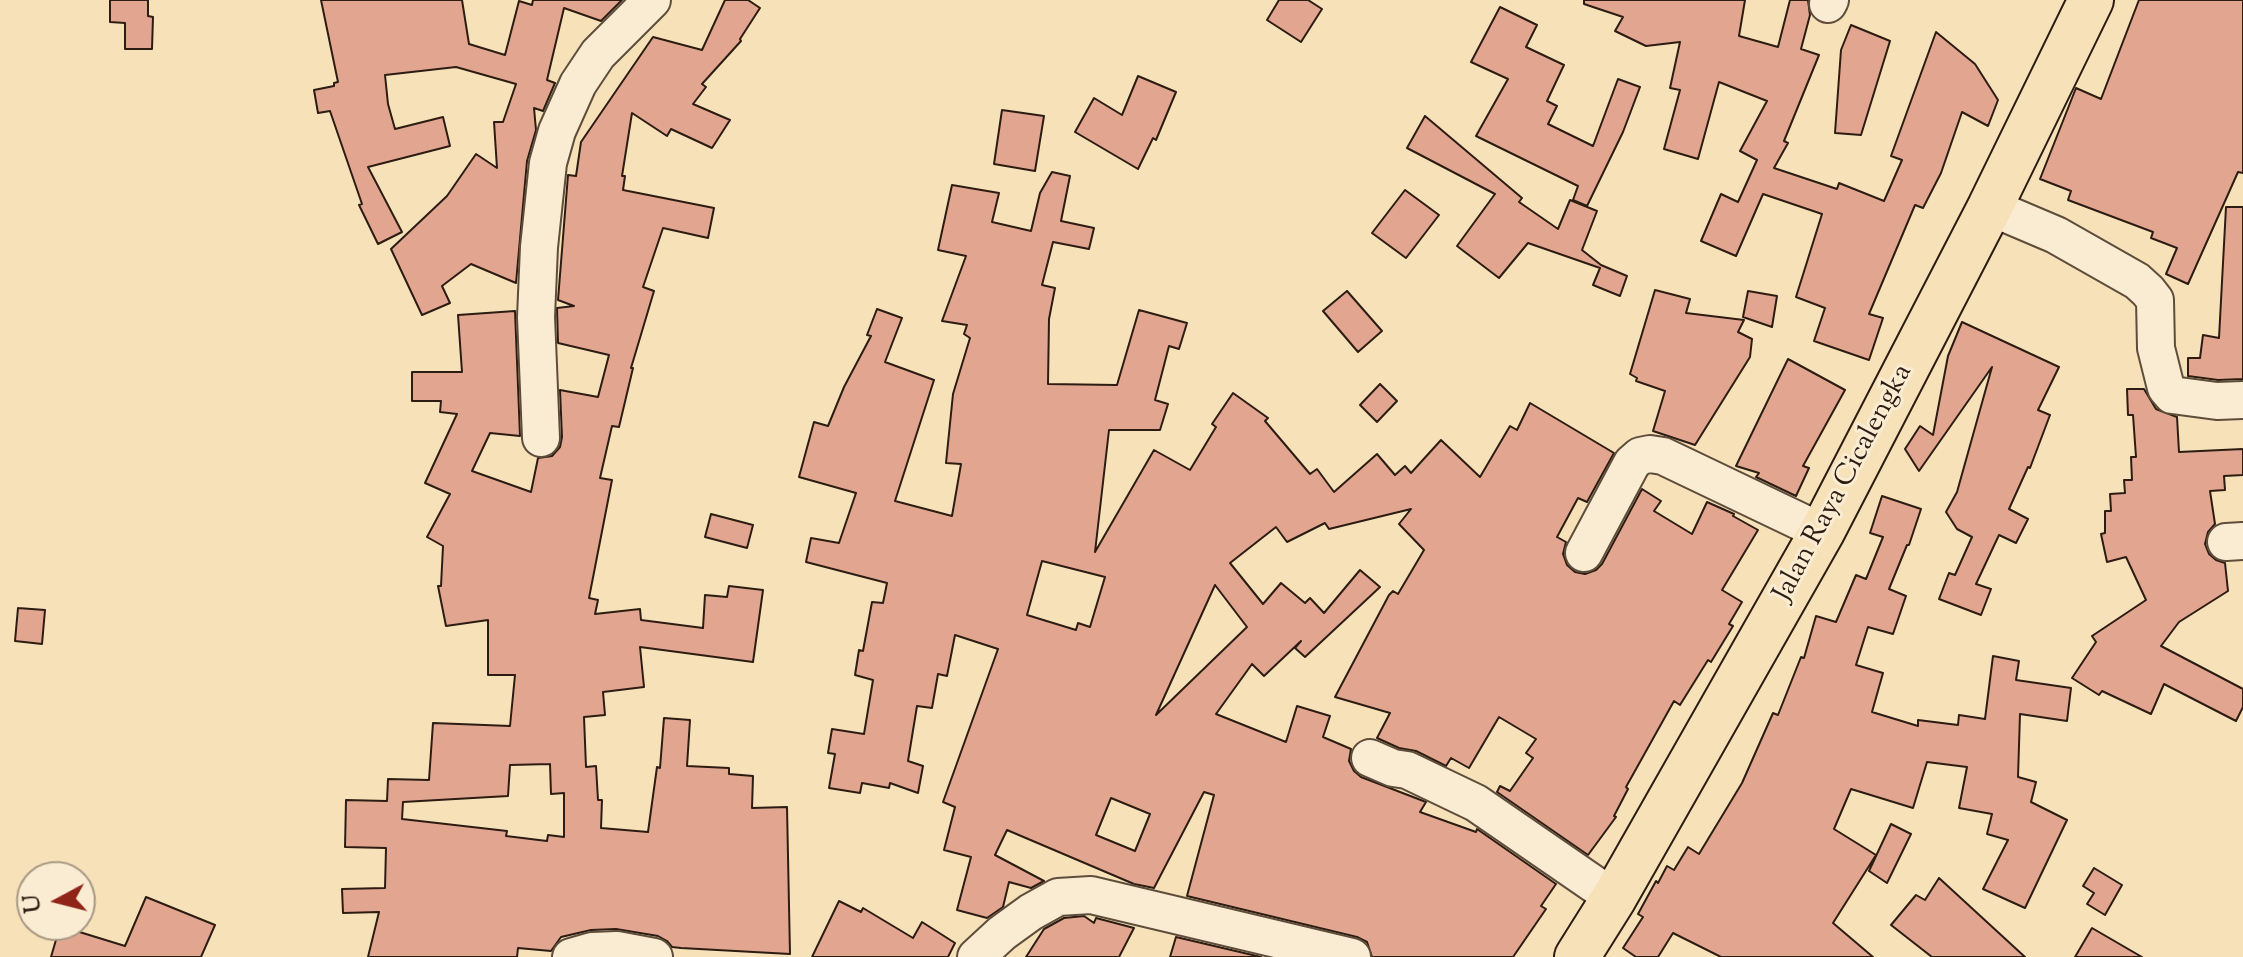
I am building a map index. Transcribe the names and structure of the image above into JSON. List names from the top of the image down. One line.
{"streets":{"main road":["Jalan Raya Cicalengka"]},"north":"left"}
